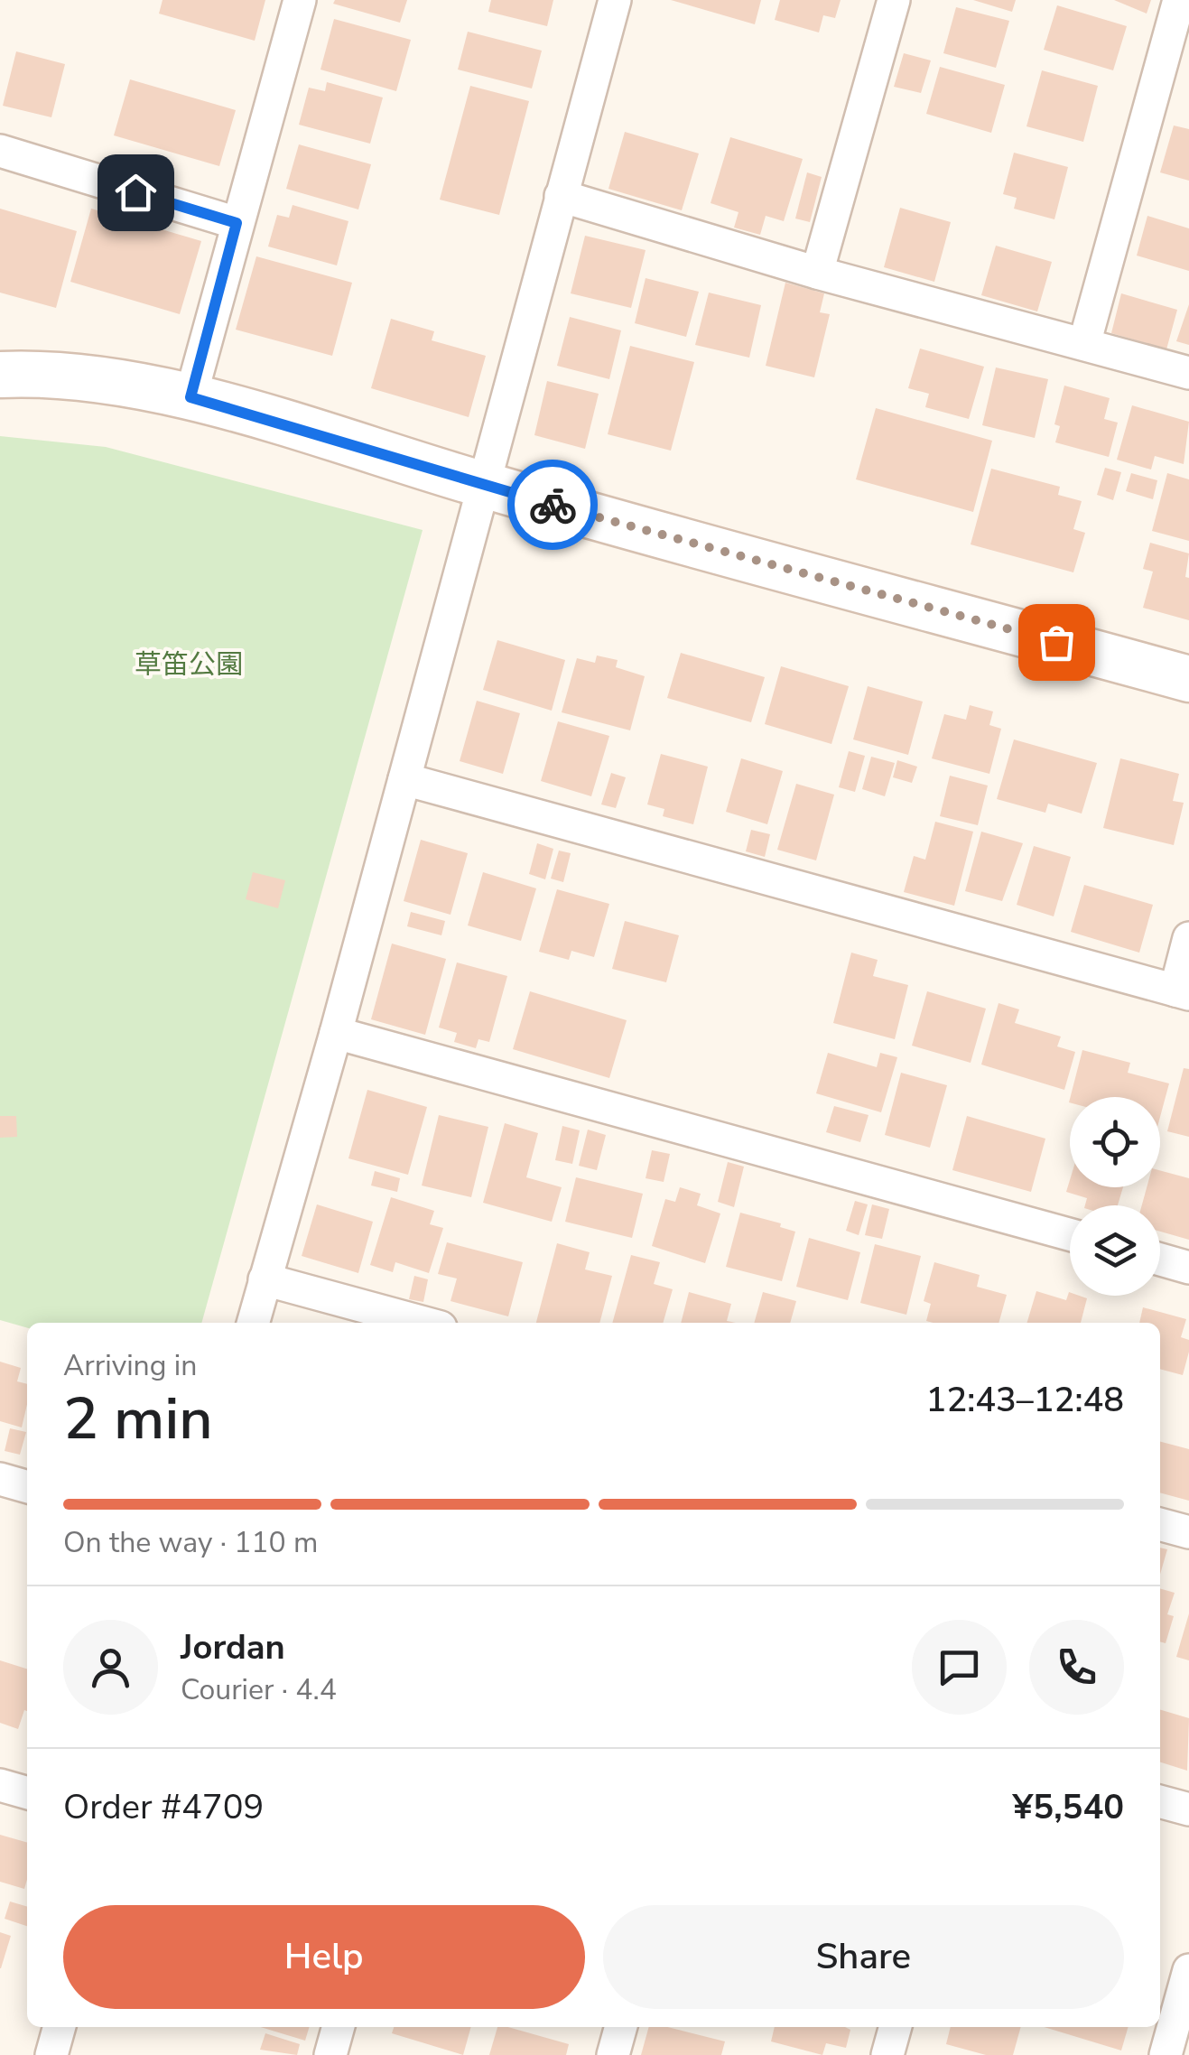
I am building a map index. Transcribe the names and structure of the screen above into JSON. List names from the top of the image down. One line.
{"parks":["草笛公園"],"page":{"heading":["2 min","Arriving in","12:43–12:48"],"panel":["Jordan","Courier · 4.4","Order #4709","¥5,540"],"bar":"On the way · 110 m","buttons":["Help","Share"]}}
